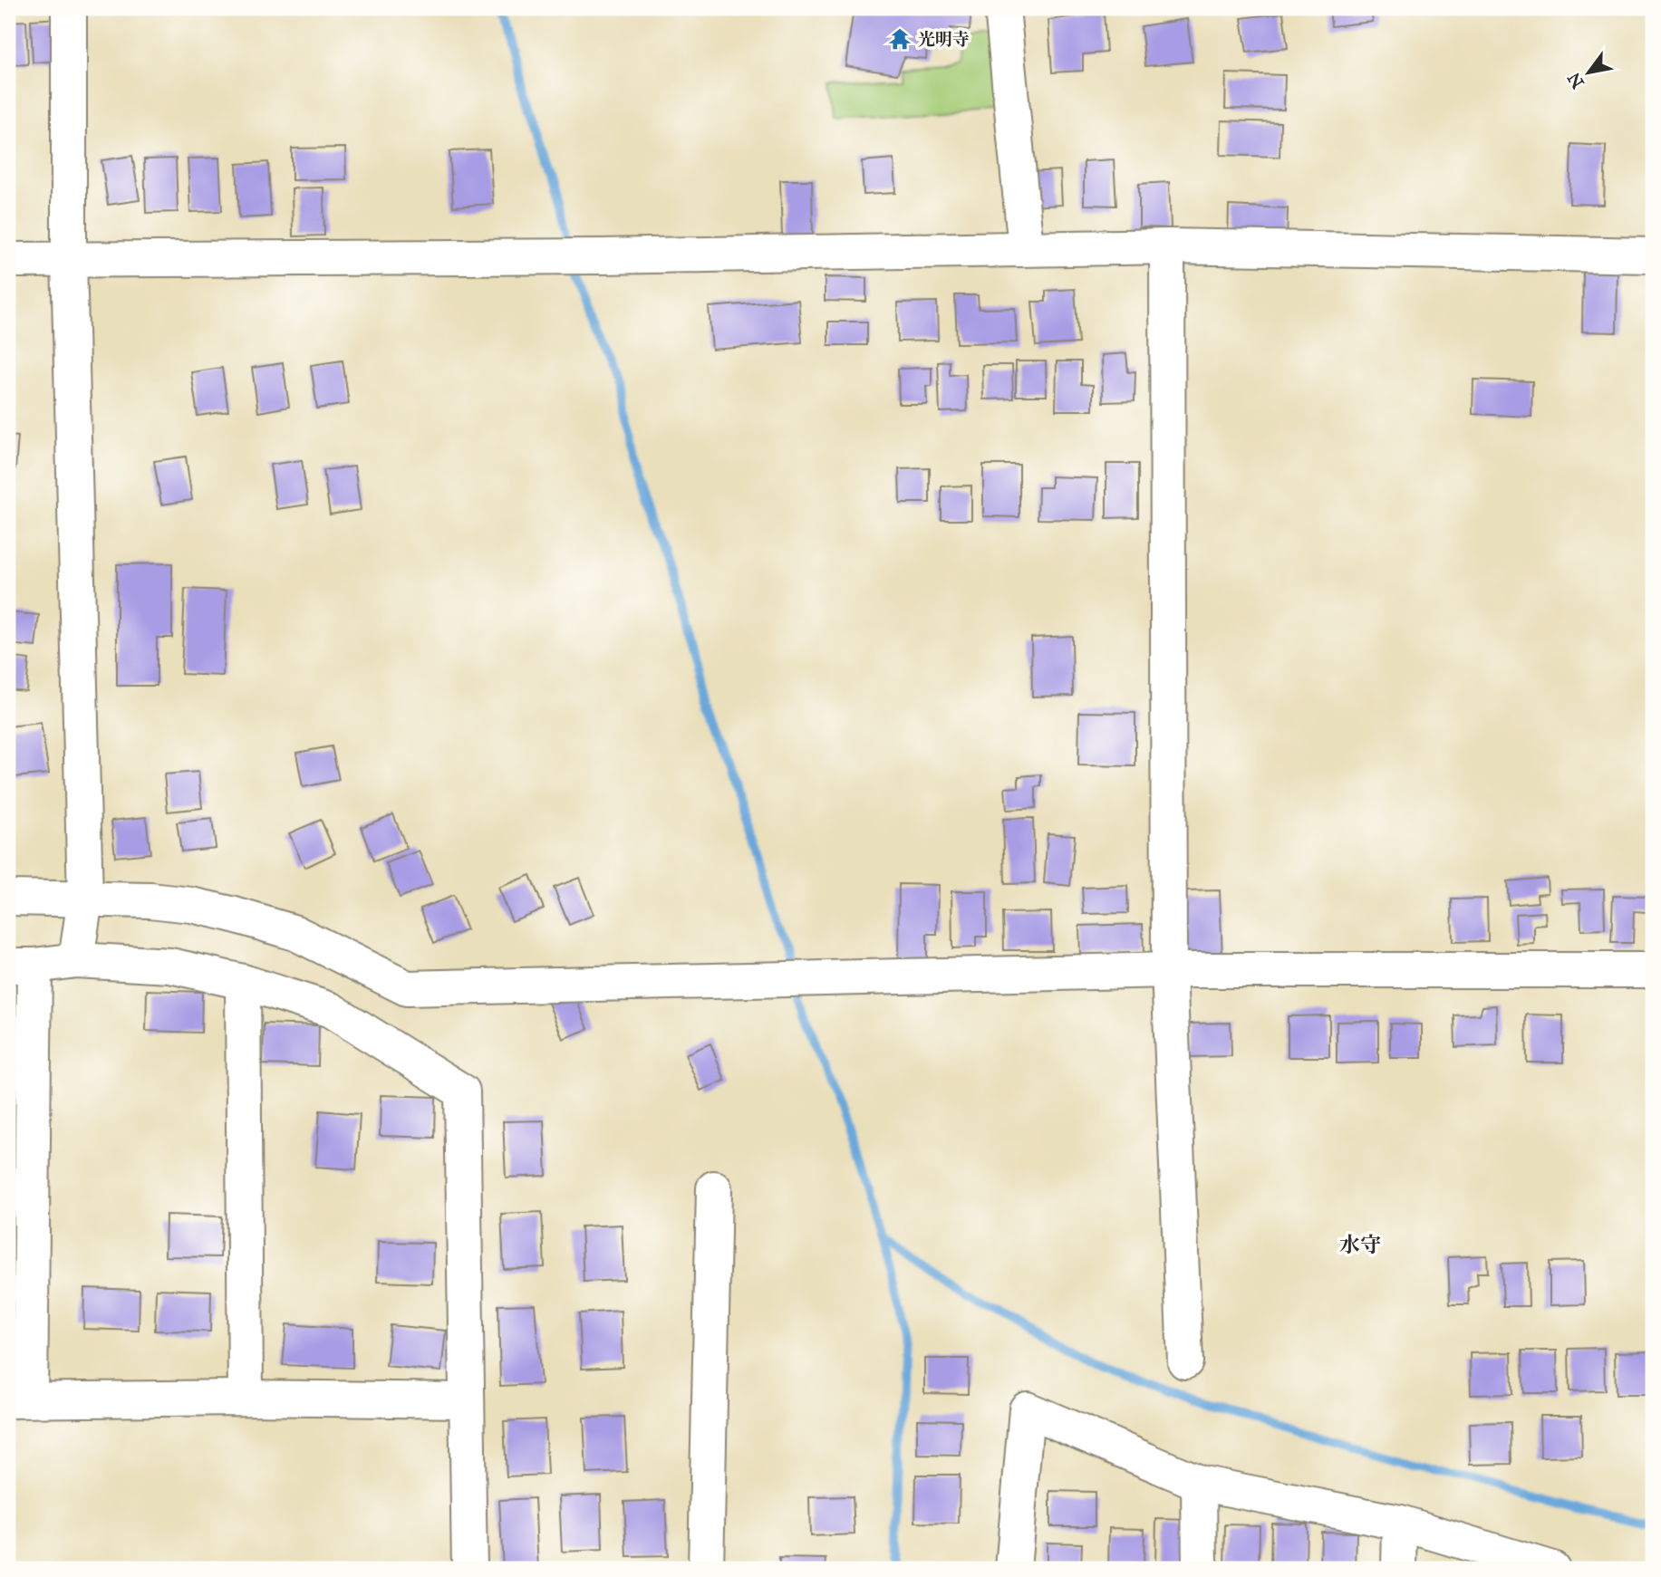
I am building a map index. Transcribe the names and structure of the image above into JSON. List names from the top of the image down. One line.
{"districts":["水守"],"places":{"temple":["光明寺"]},"north":"bottom left"}
